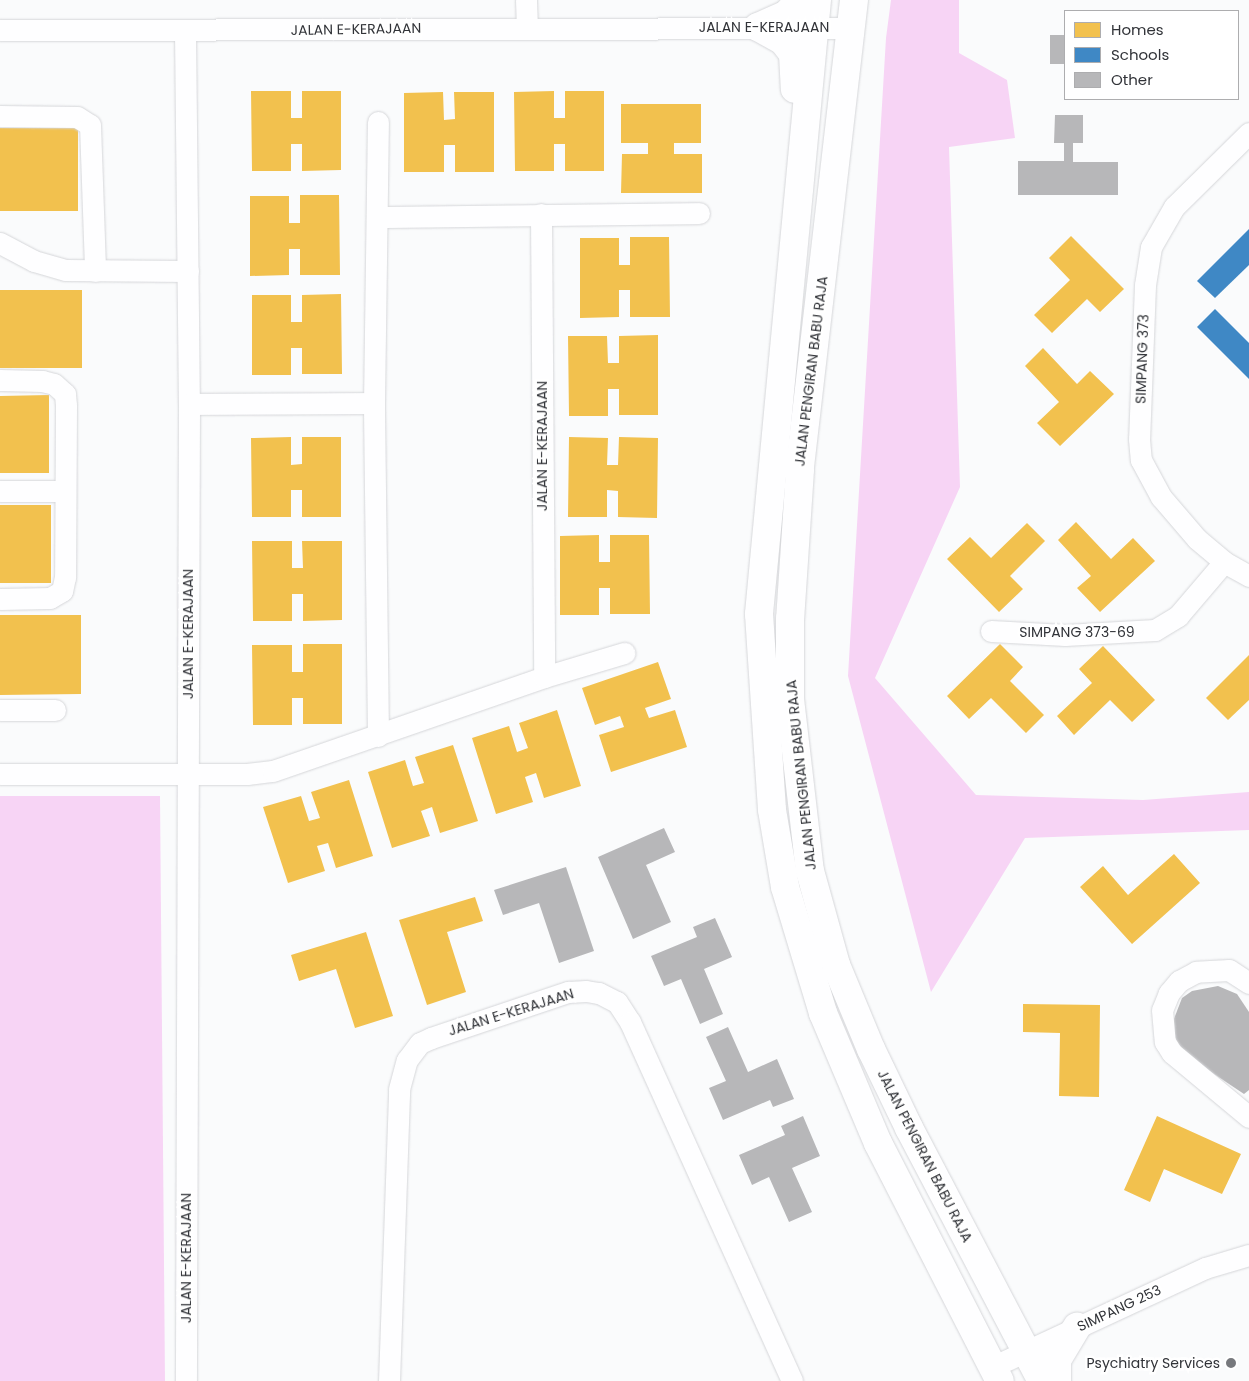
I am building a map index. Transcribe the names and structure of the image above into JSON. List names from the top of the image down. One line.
{"streets":{"main road":["JALAN PENGIRAN BABU RAJA"],"street":["JALAN E-KERAJAAN","SIMPANG 373","SIMPANG 373-69","SIMPANG 253"]},"crossings":[["JALAN E-KERAJAAN","JALAN PENGIRAN BABU RAJA"],["SIMPANG 373","SIMPANG 373-69"],["JALAN PENGIRAN BABU RAJA","SIMPANG 253"]],"places":["Psychiatry Services"],"legend":["Homes","Schools","Other"]}
